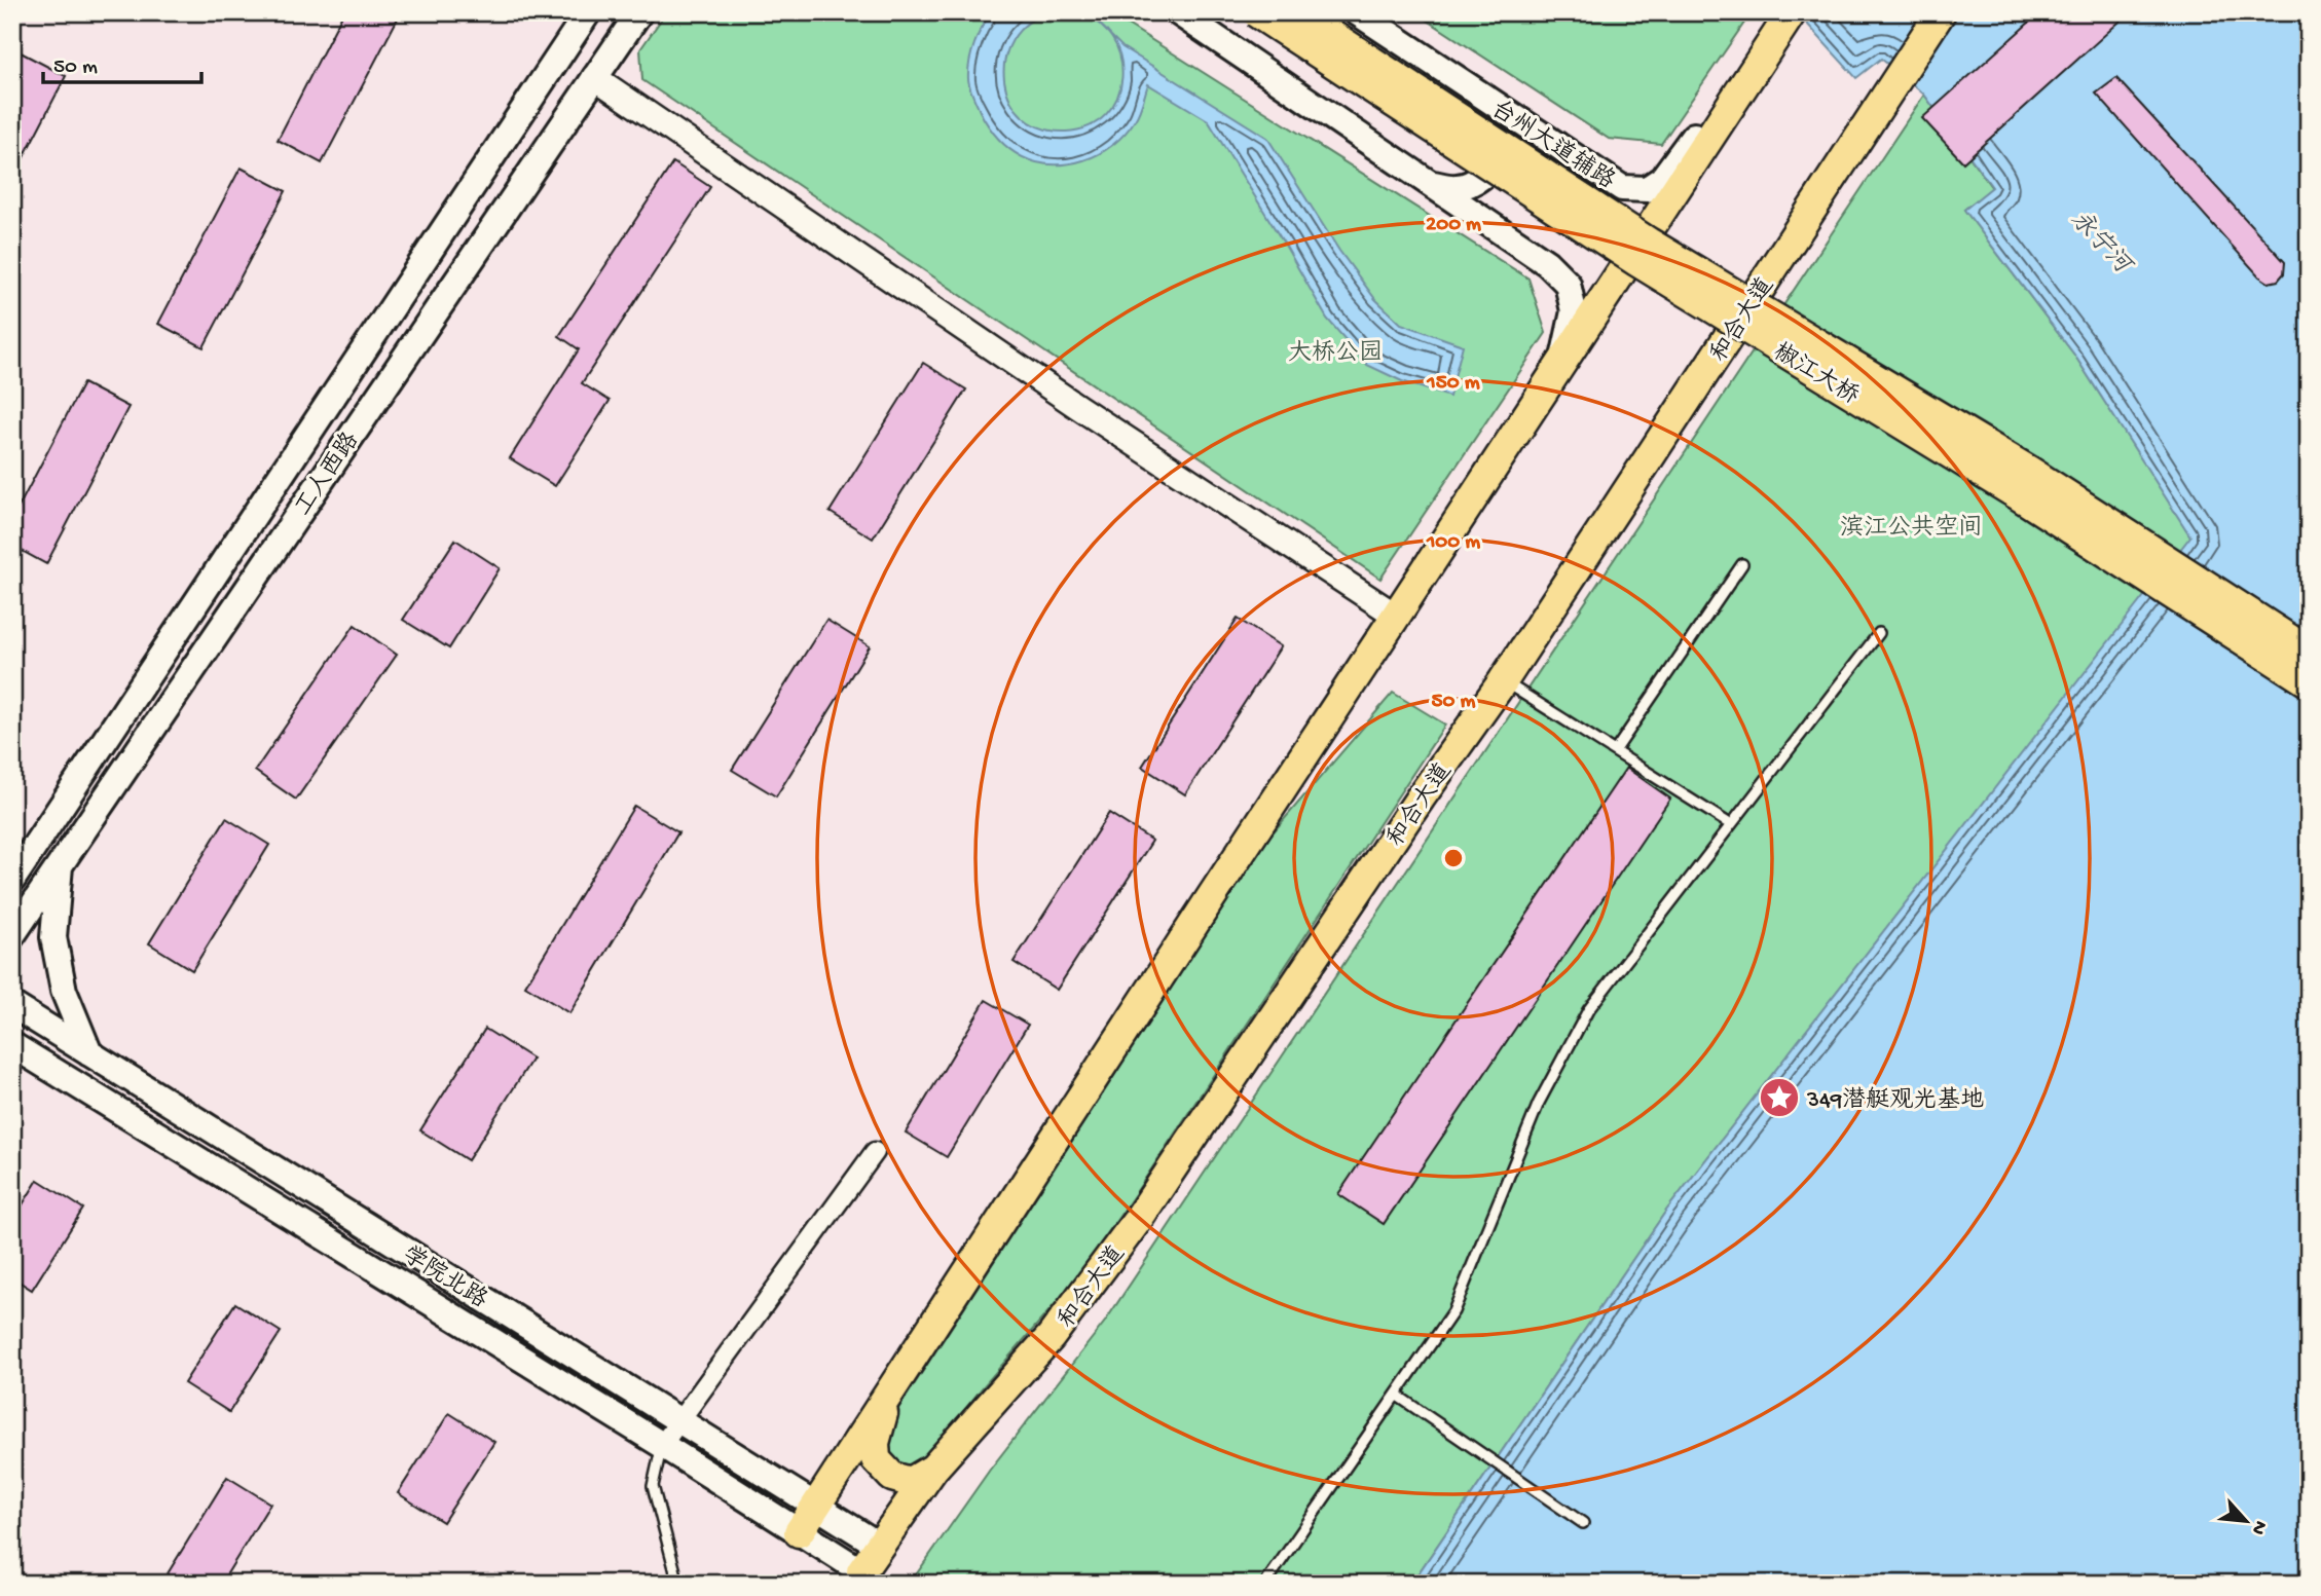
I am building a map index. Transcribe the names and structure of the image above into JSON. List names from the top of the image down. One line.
{"streets":{"main road":["台州大道辅路","和合大道","椒江大桥","工人西路","学院北路"]},"crossings":[["和合大道","学院北路"]],"water":["永宁河"],"parks":["大桥公园","滨江公共空间"],"places":{"place":["349潜艇观光基地"]},"scale_bar":"50 m","north":"bottom right","rings":["200 m","150 m","100 m","50 m"]}
